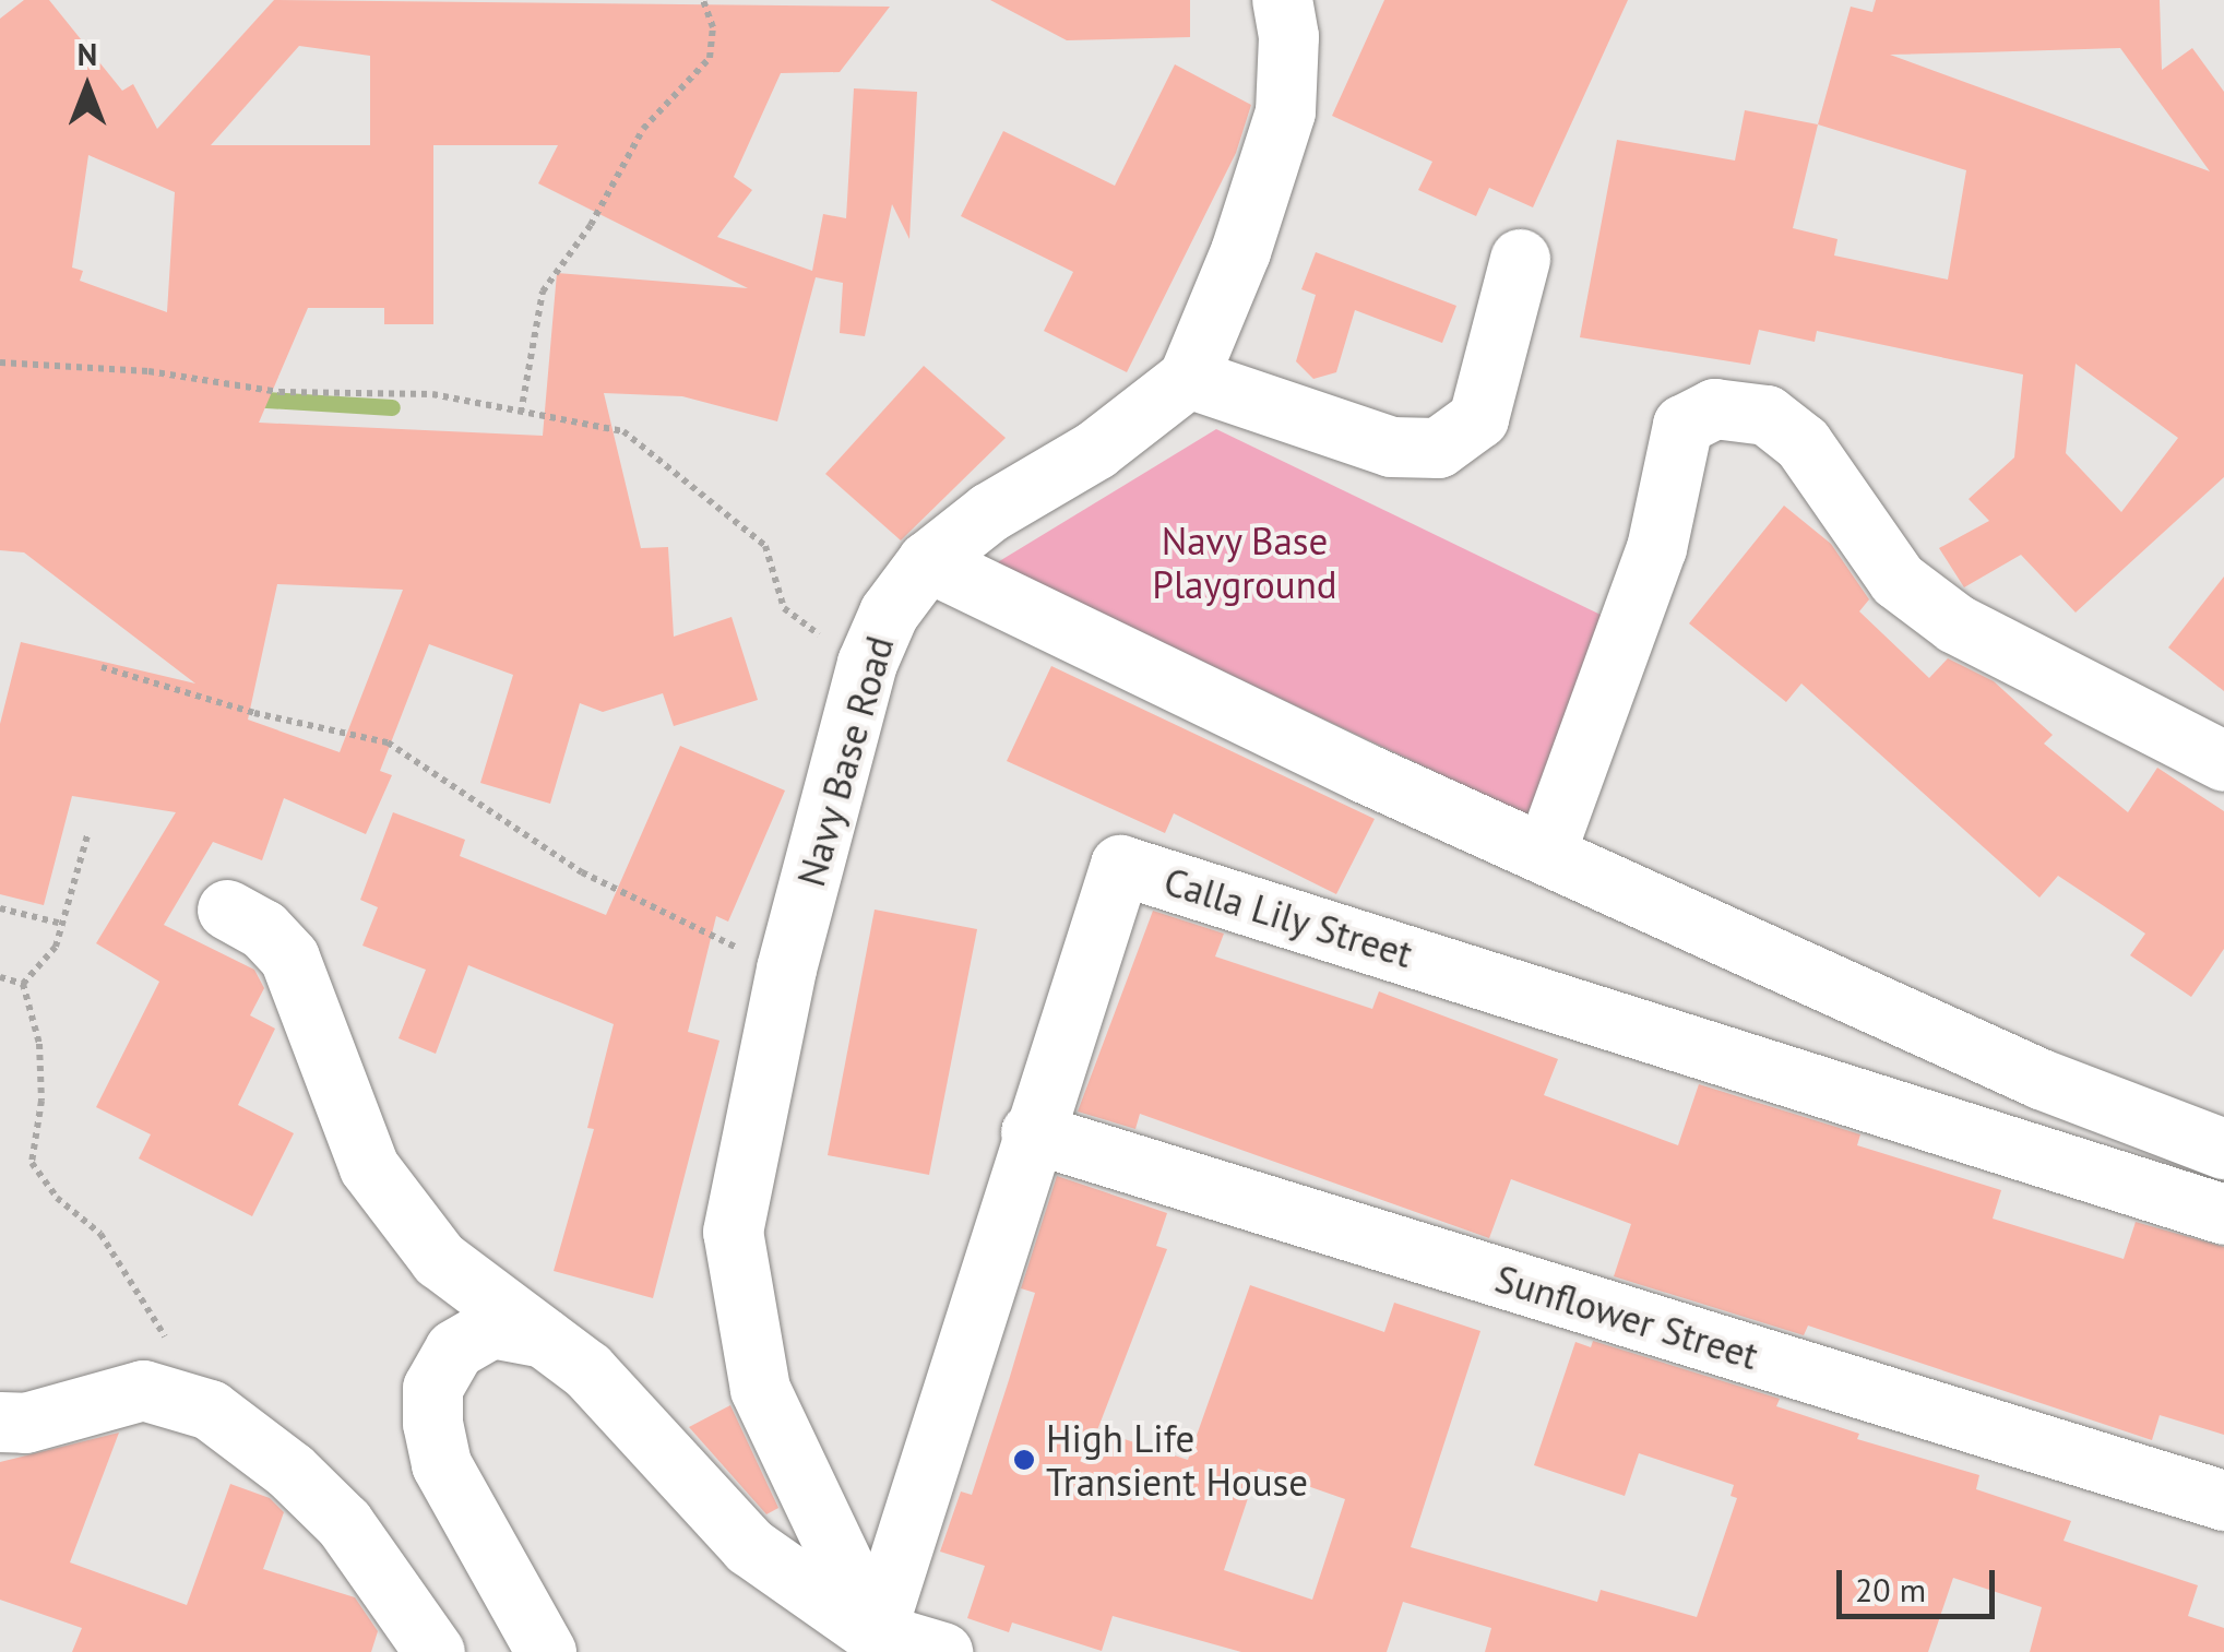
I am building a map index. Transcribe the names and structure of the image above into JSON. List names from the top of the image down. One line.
{"streets":{"street":["Navy Base Road","Calla Lily Street","Sunflower Street"]},"crossings":[["Navy Base Road","Calla Lily Street"],["Calla Lily Street","Sunflower Street"]],"parks":["Navy Base Playground"],"places":["High Life Transient House"],"scale_bar":"20 m","north":"top"}
